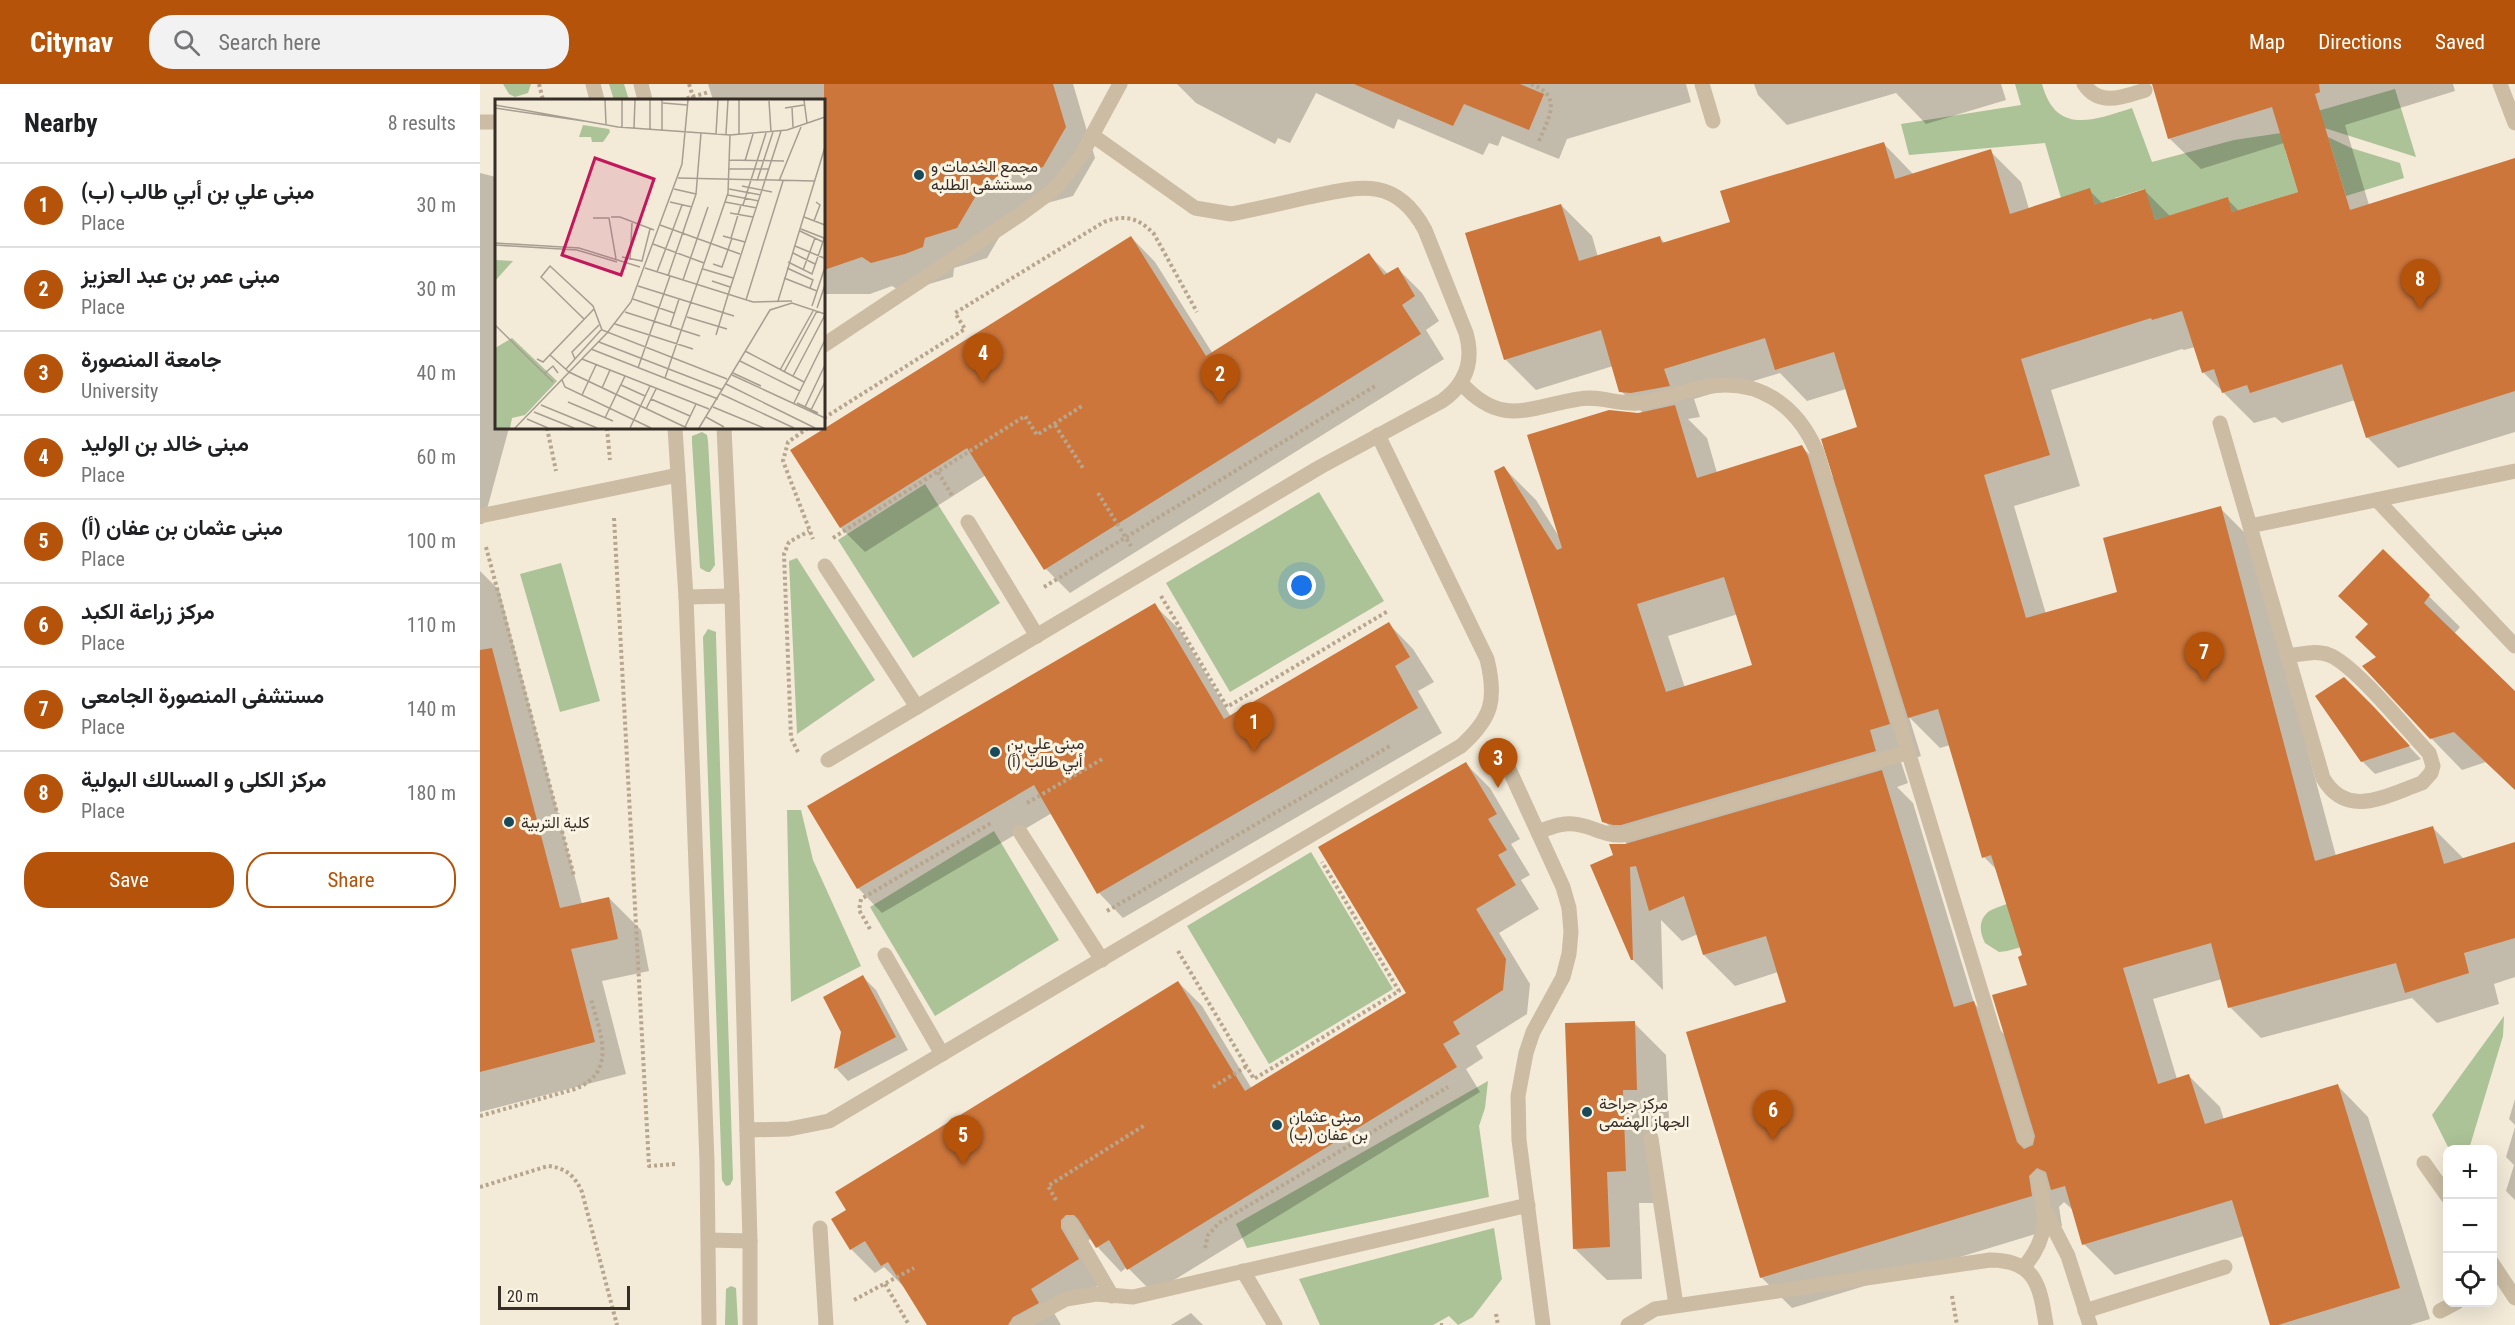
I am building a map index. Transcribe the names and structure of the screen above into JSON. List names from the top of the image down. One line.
{"places":["مجمع الخدمات و مستشفى الطلبه","مبنى علي بن أبي طالب (أ)","كلية التربية","مركز جراحة الجهاز الهضمى","مبنى عثمان بن عفان (ب)"],"scale_bar":"20 m","page":{"header":"Citynav","search":"Search here","nav":["Map","Directions","Saved"],"heading":["Nearby","8 results"],"list":[{"mark":"1","name":"مبنى علي بن أبي طالب (ب)","note":"Place","value":"30 m"},{"mark":"2","name":"مبنى عمر بن عبد العزيز","note":"Place","value":"30 m"},{"mark":"3","name":"جامعة المنصورة","note":"University","value":"40 m"},{"mark":"4","name":"مبنى خالد بن الوليد","note":"Place","value":"60 m"},{"mark":"5","name":"مبنى عثمان بن عفان (أ)","note":"Place","value":"100 m"},{"mark":"6","name":"مركز زراعة الكبد","note":"Place","value":"110 m"},{"mark":"7","name":"مستشفى المنصورة الجامعى","note":"Place","value":"140 m"},{"mark":"8","name":"مركز الكلى و المسالك البولية","note":"Place","value":"180 m"}],"pins":["8","4","2","7","1","3","6","5"],"buttons":["Save","Share"],"map_buttons":["+","−"],"scale":"20 m"}}
